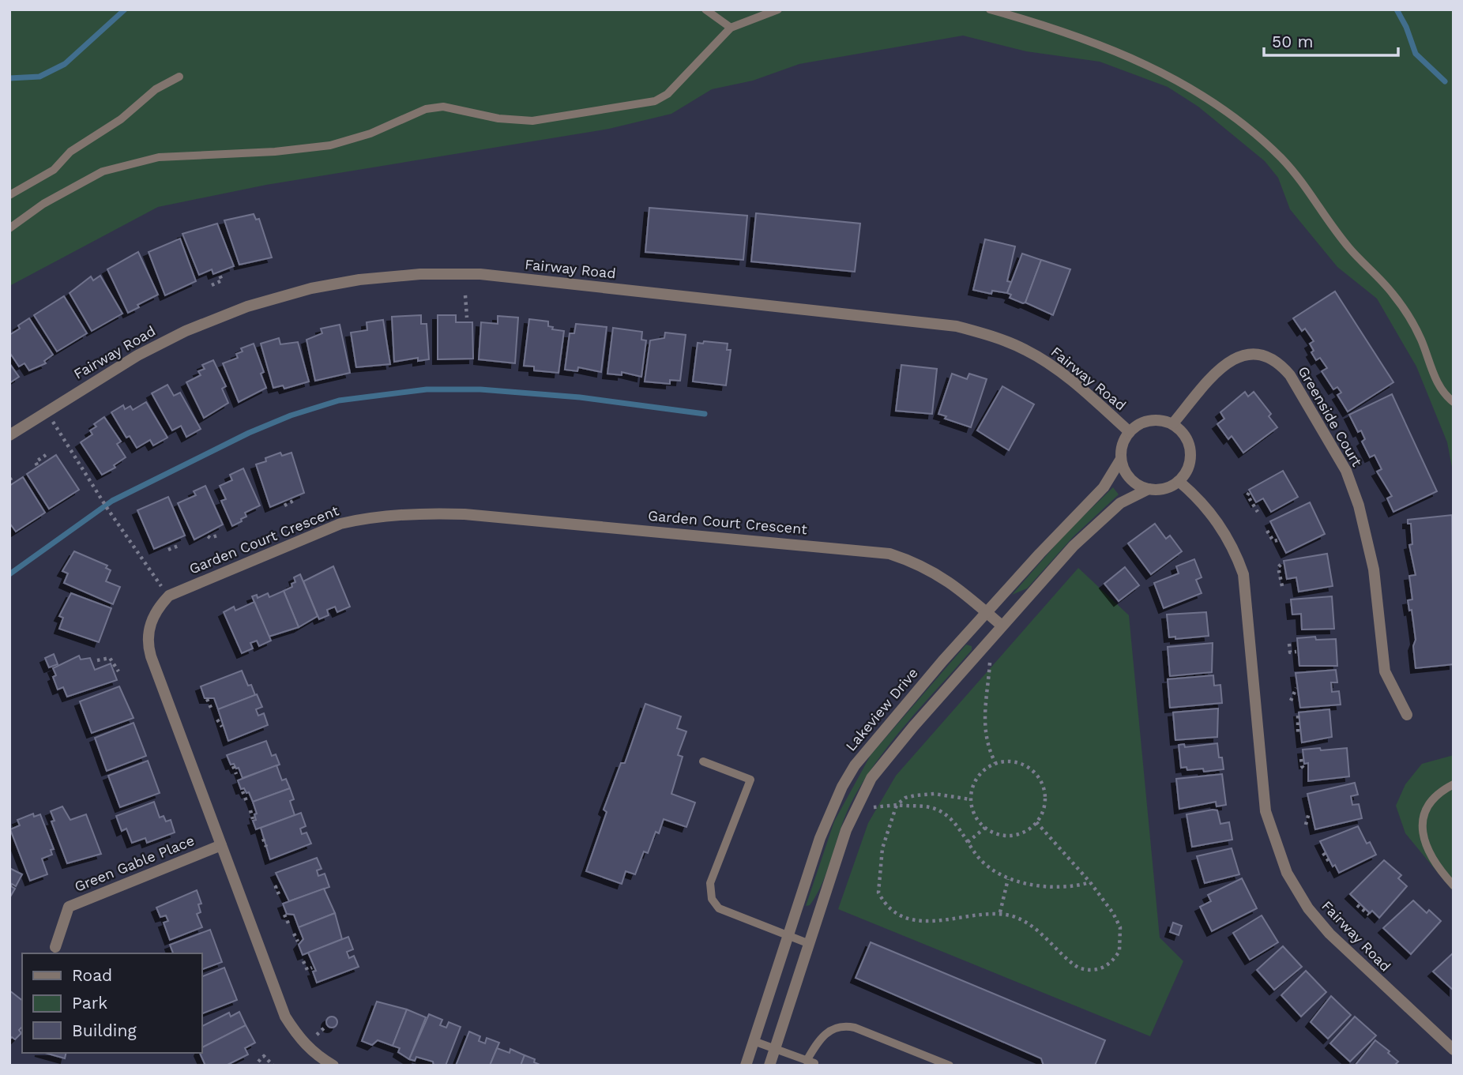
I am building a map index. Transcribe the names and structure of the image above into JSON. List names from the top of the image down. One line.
{"streets":{"street":["Fairway Road","Greenside Court","Garden Court Crescent","Lakeview Drive","Green Gable Place"]},"crossings":[["Fairway Road","Greenside Court"],["Fairway Road","Lakeview Drive"],["Greenside Court","Lakeview Drive"],["Garden Court Crescent","Lakeview Drive"]],"legend":["Road","Park","Building"],"scale_bar":"50 m"}
